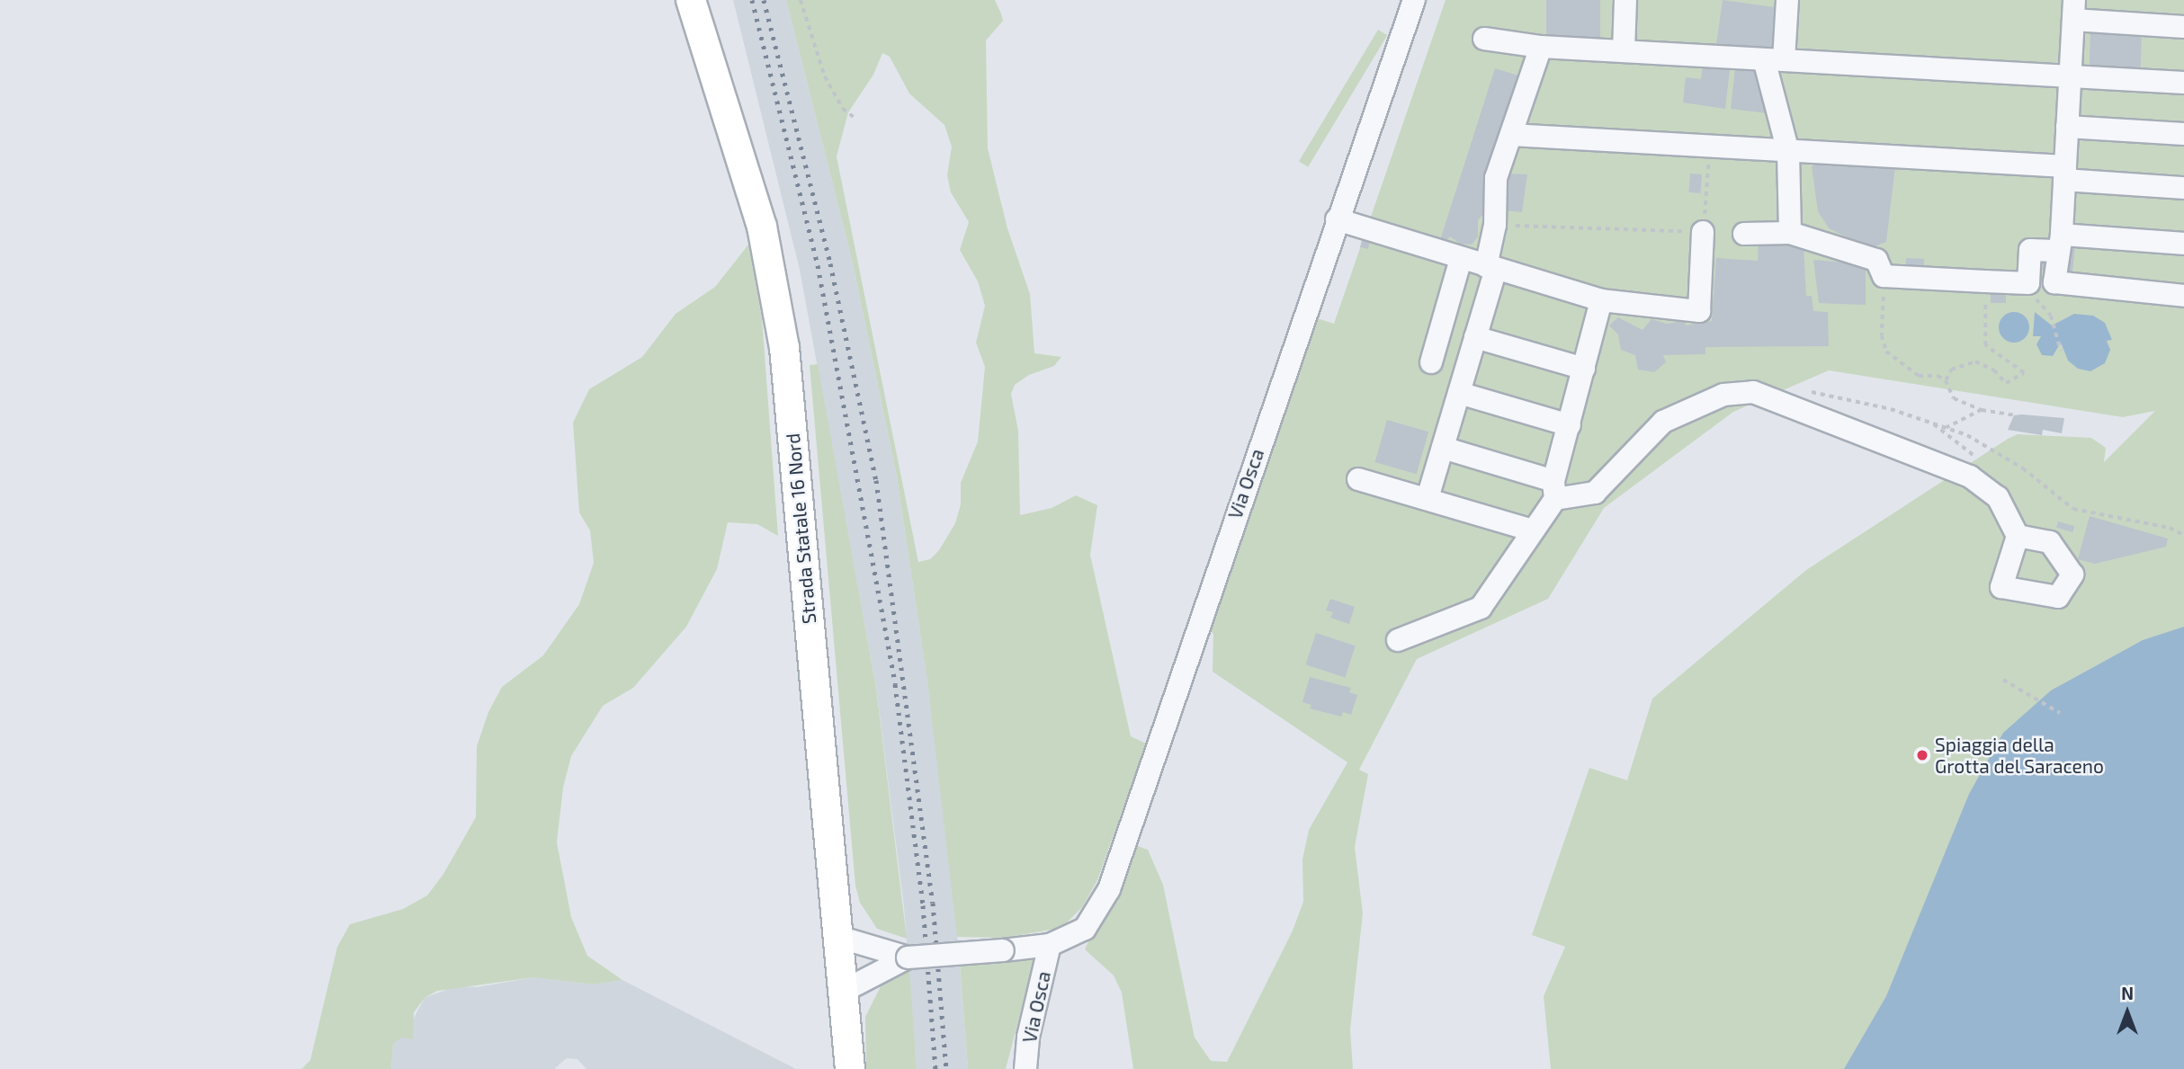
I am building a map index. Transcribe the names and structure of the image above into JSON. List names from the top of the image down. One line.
{"streets":{"main road":["Strada Statale 16 Nord"],"street":["Via Osca"]},"places":["Spiaggia della Grotta del Saraceno"],"north":"top"}
